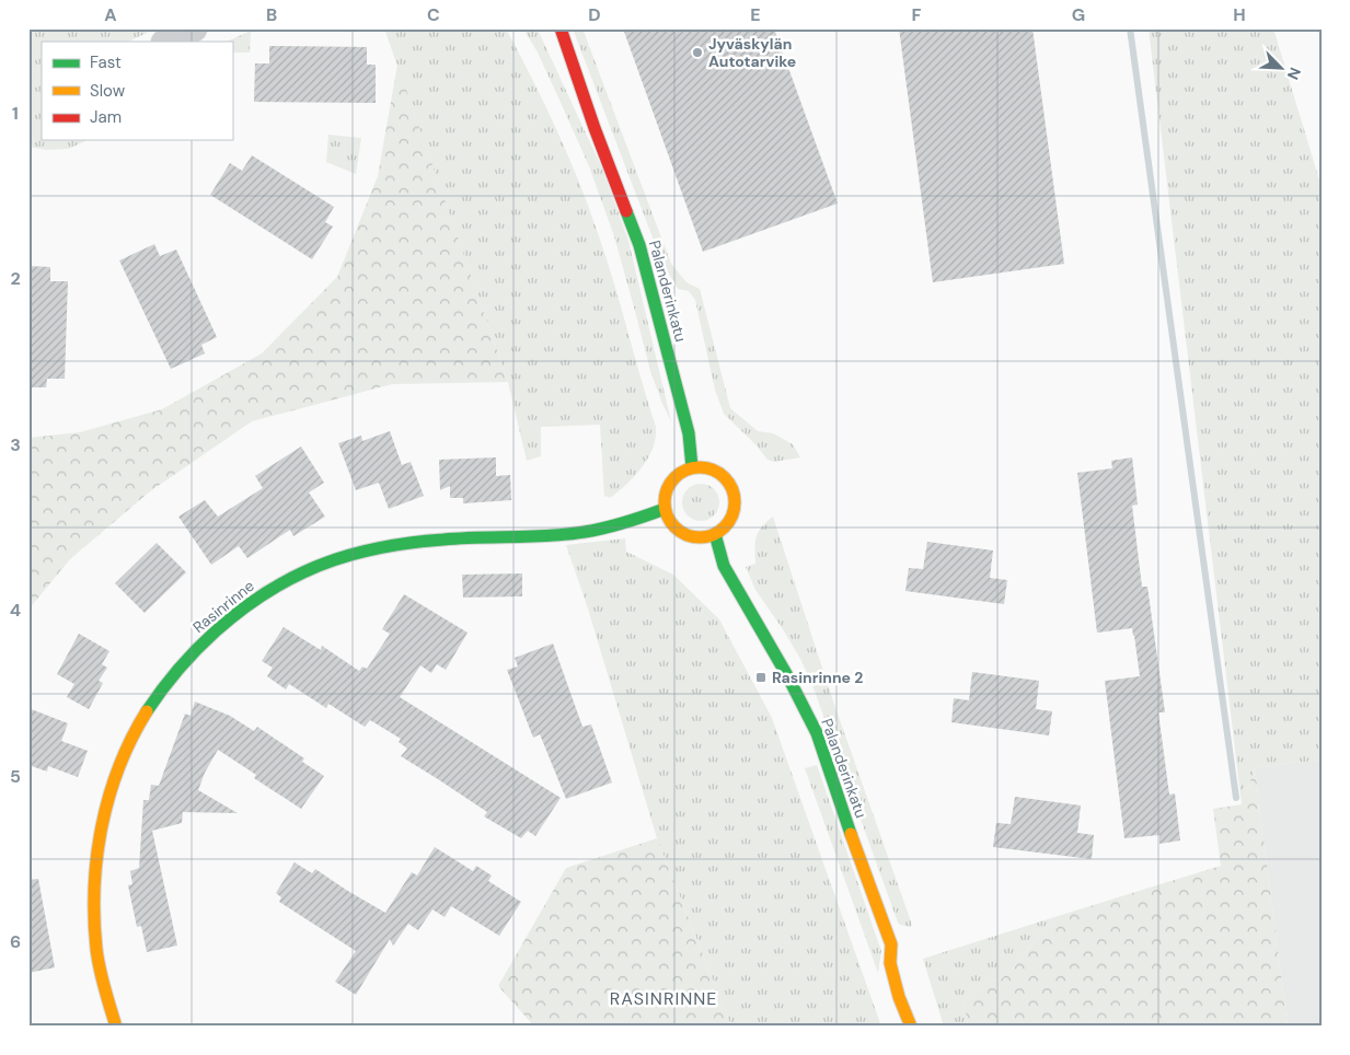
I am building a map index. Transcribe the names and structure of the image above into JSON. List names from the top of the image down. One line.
{"streets":{"street":["Palanderinkatu","Rasinrinne"]},"crossings":[["Palanderinkatu","Rasinrinne"]],"districts":["RASINRINNE"],"places":{"other":["Jyväskylän Autotarvike"],"transit":["Rasinrinne 2"]},"legend":["Fast","Slow","Jam"],"north":"bottom right","grid":{"columns":["A","B","C","D","E","F","G","H"],"rows":["1","2","3","4","5","6"]}}
